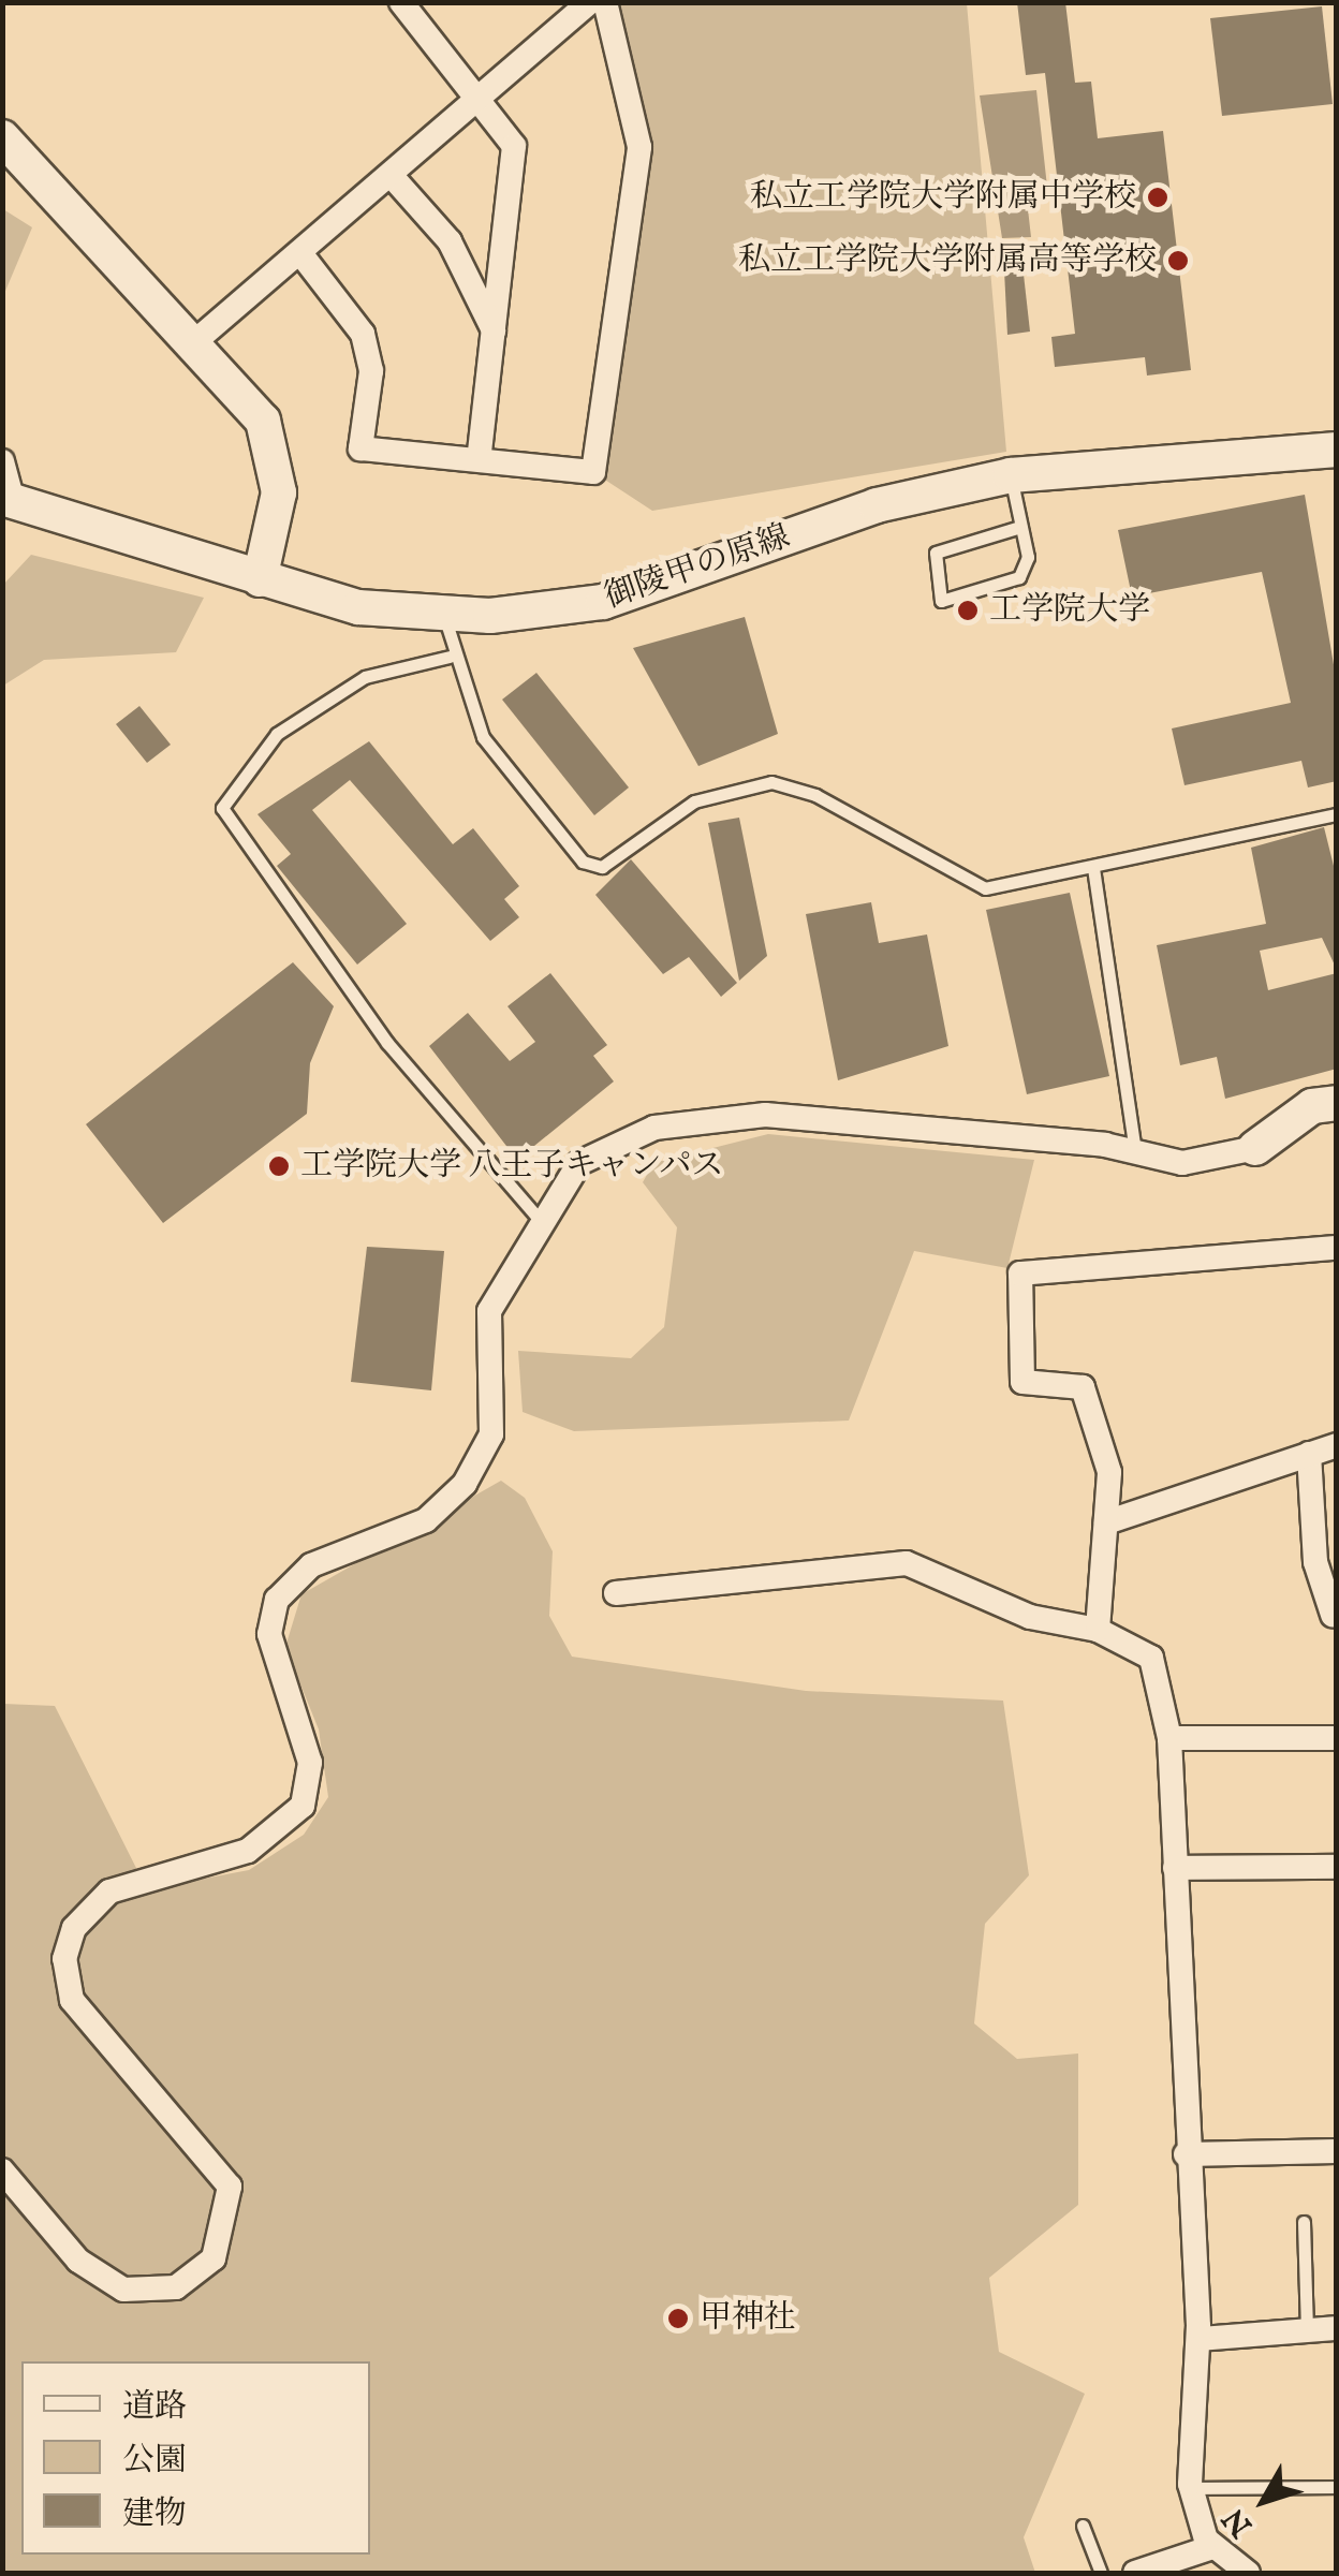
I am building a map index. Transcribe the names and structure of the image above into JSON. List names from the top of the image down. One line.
{"streets":{"street":["御陵甲の原線"]},"places":["私立工学院大学附属中学校","私立工学院大学附属高等学校","工学院大学","工学院大学 八王子キャンパス","甲神社"],"legend":["道路","公園","建物"],"north":"bottom left"}
